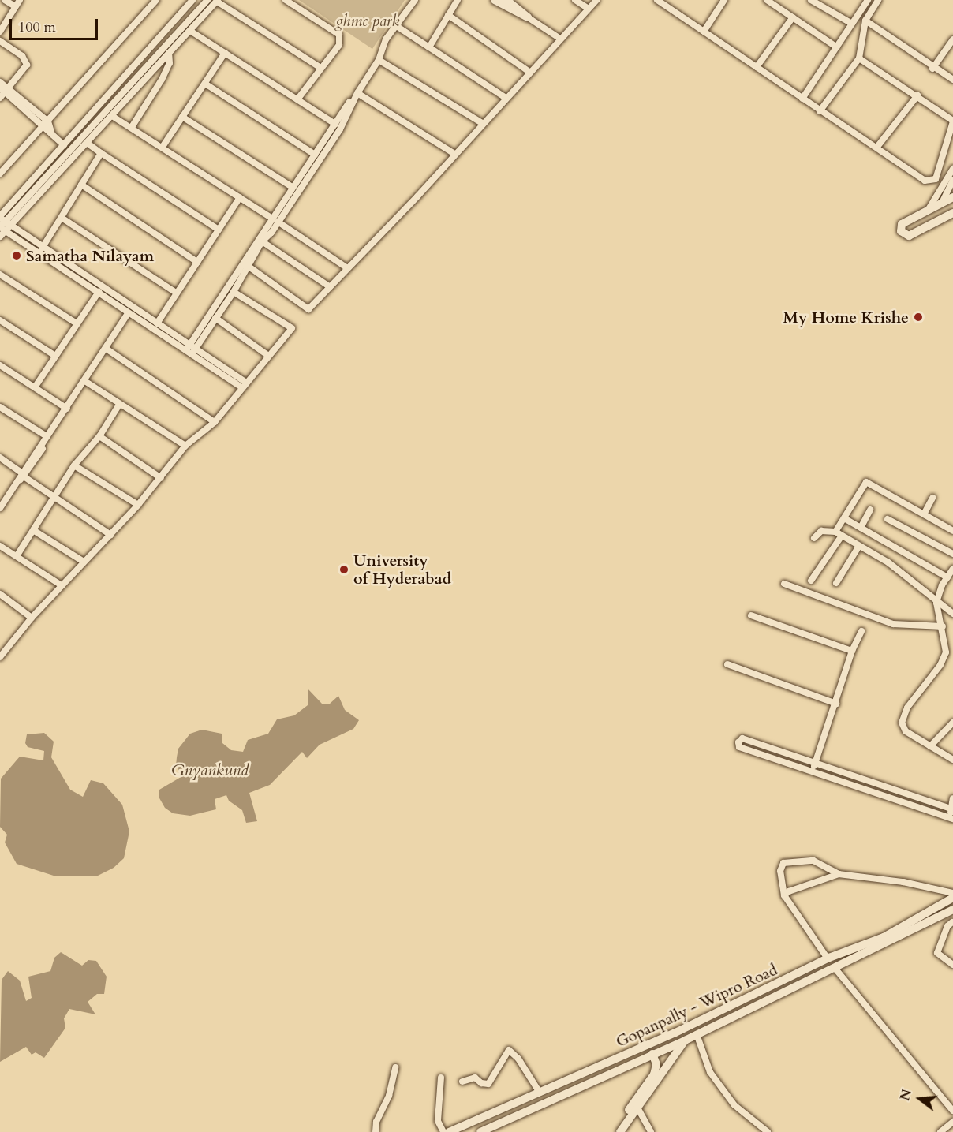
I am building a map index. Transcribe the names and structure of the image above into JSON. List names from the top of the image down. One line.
{"streets":{"main road":["Gopanpally - Wipro Road"]},"water":["Gnyankund"],"parks":["ghmc park"],"places":["Samatha Nilayam","My Home Krishe","University of Hyderabad"],"scale_bar":"100 m","north":"left"}
